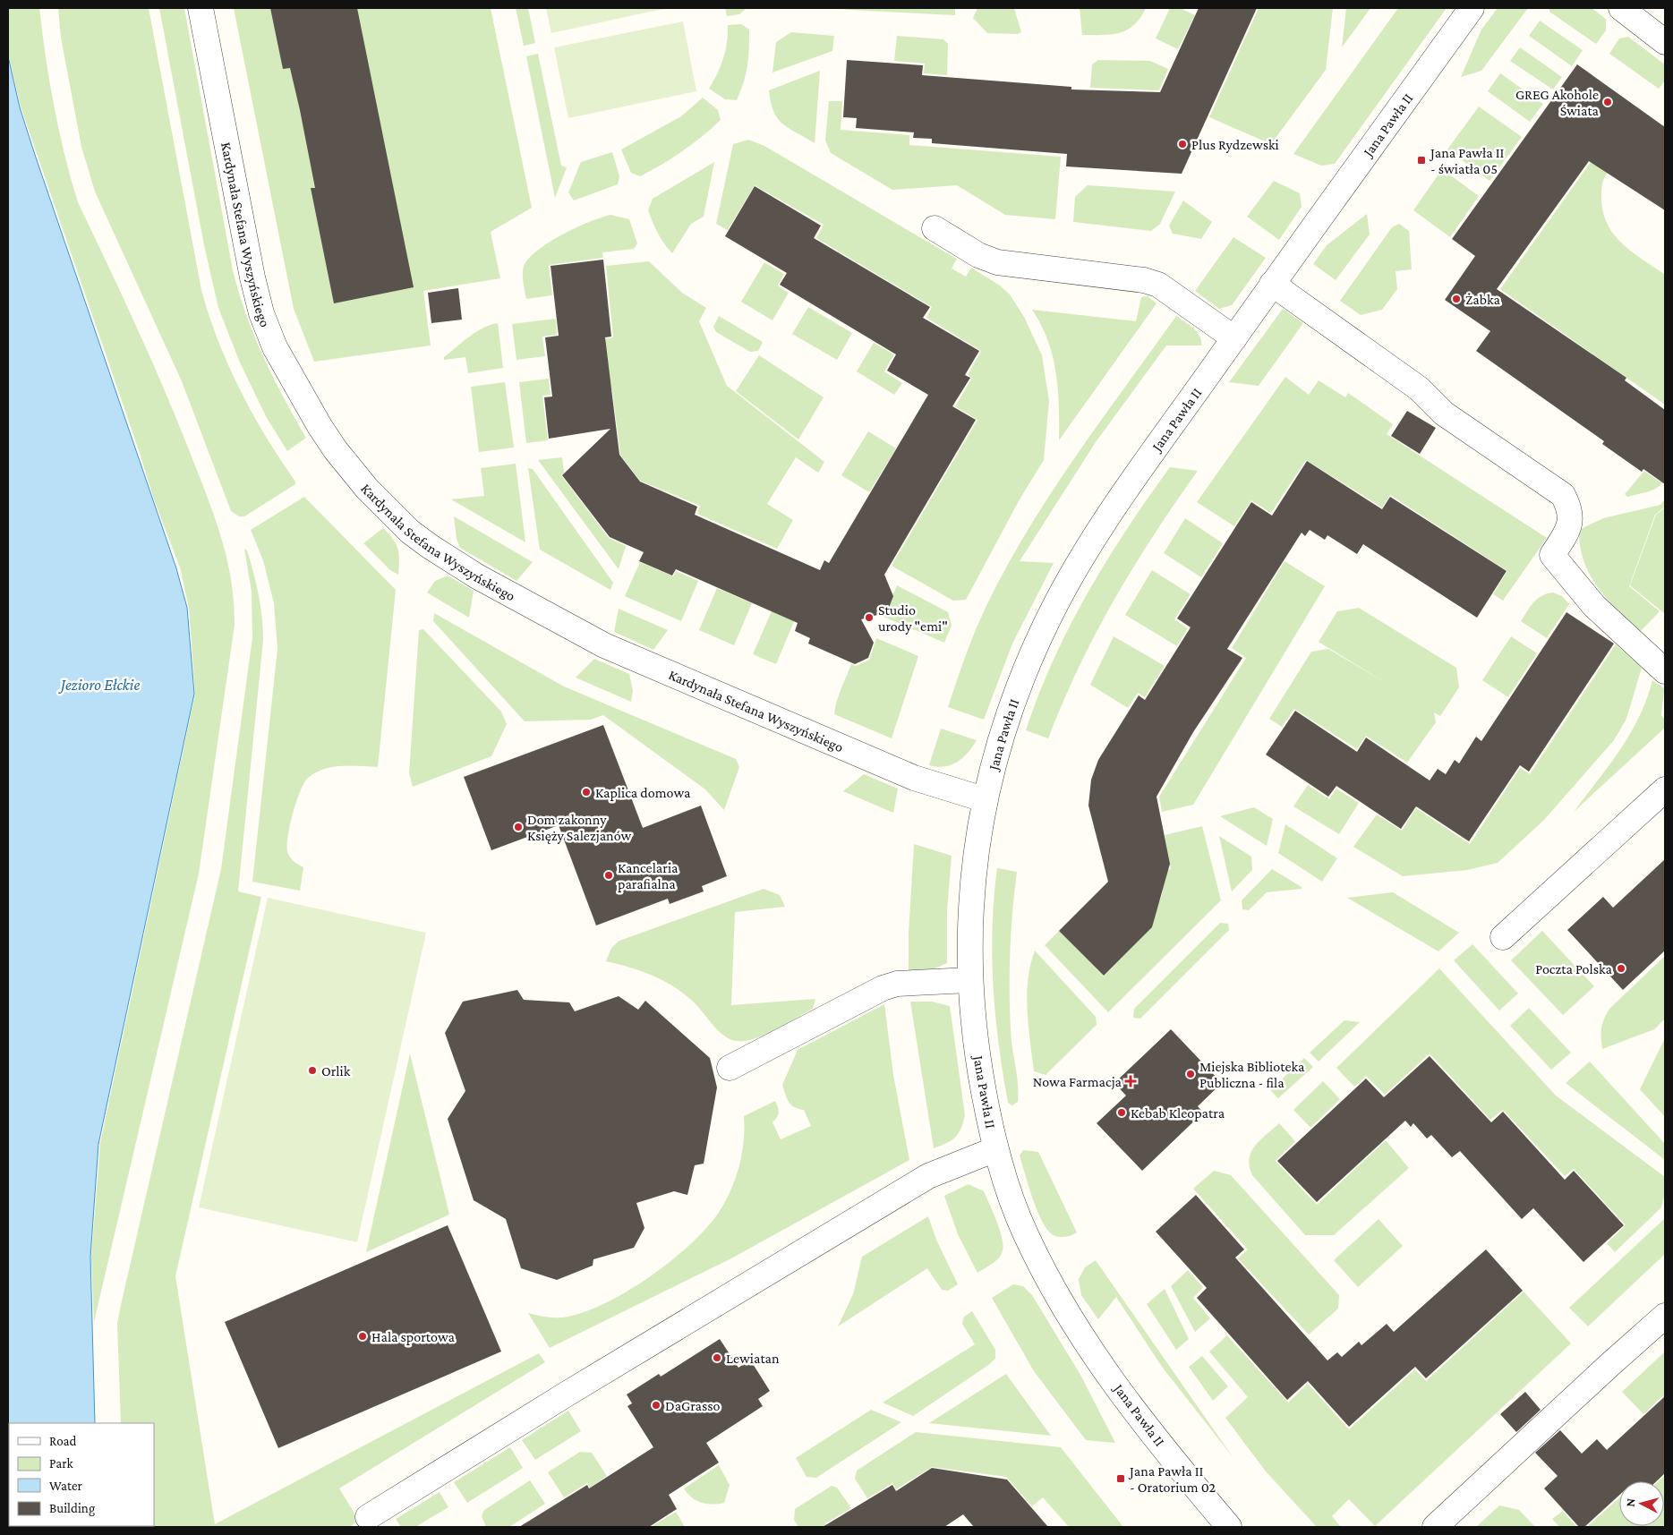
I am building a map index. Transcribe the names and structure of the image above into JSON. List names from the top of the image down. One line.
{"streets":{"street":["Jana Pawła II","Kardynała Stefana Wyszyńskiego"]},"crossings":[["Jana Pawła II","Kardynała Stefana Wyszyńskiego"]],"water":["Jezioro Ełckie"],"places":{"other":["GREG Akohole Świata","Plus Rydzewski","Żabka","Studio urody \"emi\"","Kaplica domowa","Dom zakonny Księży Salezjanów","Kancelaria parafialna","Poczta Polska","Orlik","Miejska Biblioteka Publiczna - fila","Kebab Kleopatra","Hala sportowa","Lewiatan","DaGrasso"],"transit":["Jana Pawła II - światła 05","Jana Pawła II - Oratorium 02"],"health":["Nowa Farmacja"]},"legend":["Road","Park","Water","Building"],"north":"left"}
